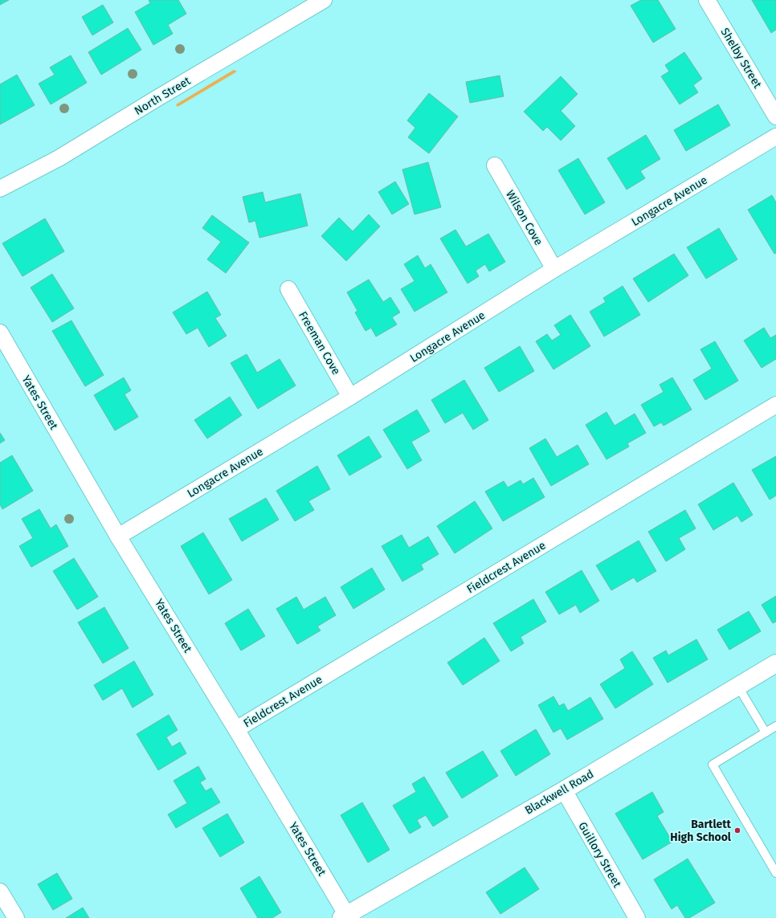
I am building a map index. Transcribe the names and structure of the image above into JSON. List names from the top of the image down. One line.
{"streets":{"street":["Shelby Street","North Street","Longacre Avenue","Wilson Cove","Freeman Cove","Yates Street","Fieldcrest Avenue","Blackwell Road","Guillory Street"]},"crossings":[["Longacre Avenue","Wilson Cove"],["Longacre Avenue","Freeman Cove"],["Longacre Avenue","Yates Street"],["Yates Street","Fieldcrest Avenue"],["Yates Street","Blackwell Road"],["Blackwell Road","Guillory Street"]],"places":["Bartlett High School"]}
